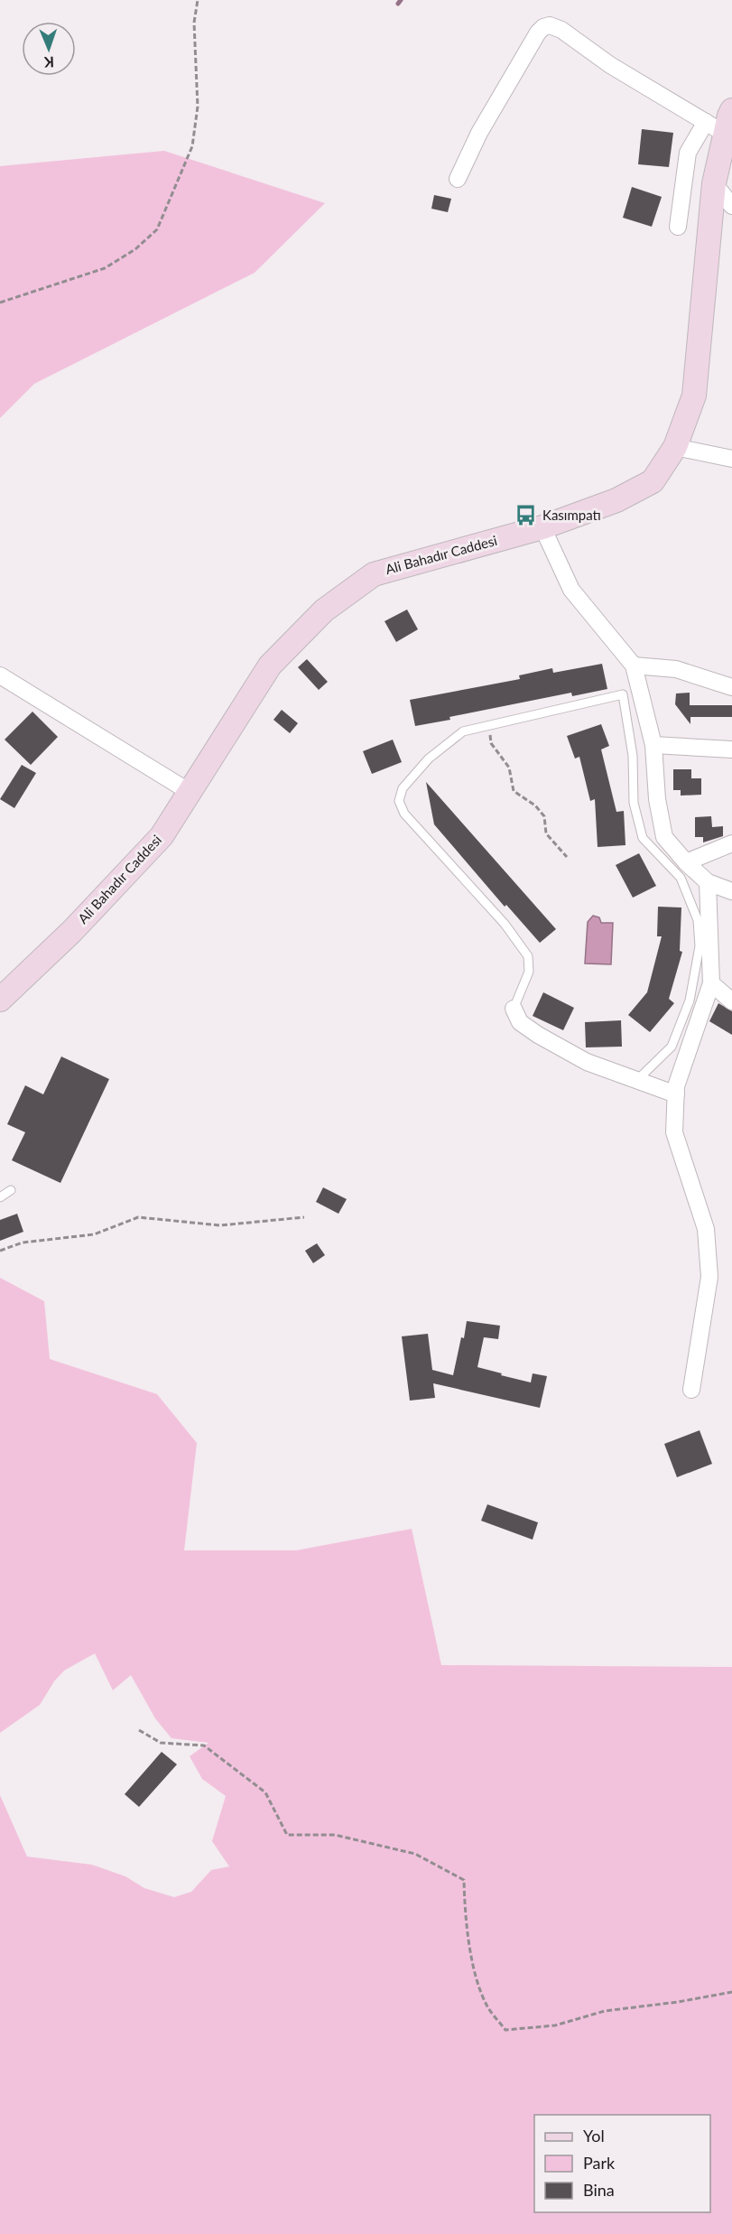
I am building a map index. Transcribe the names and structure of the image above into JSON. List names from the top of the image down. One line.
{"streets":{"main road":["Ali Bahadır Caddesi"]},"places":{"bus stop":["Kasımpatı"]},"legend":["Yol","Park","Bina"],"north":"bottom"}
